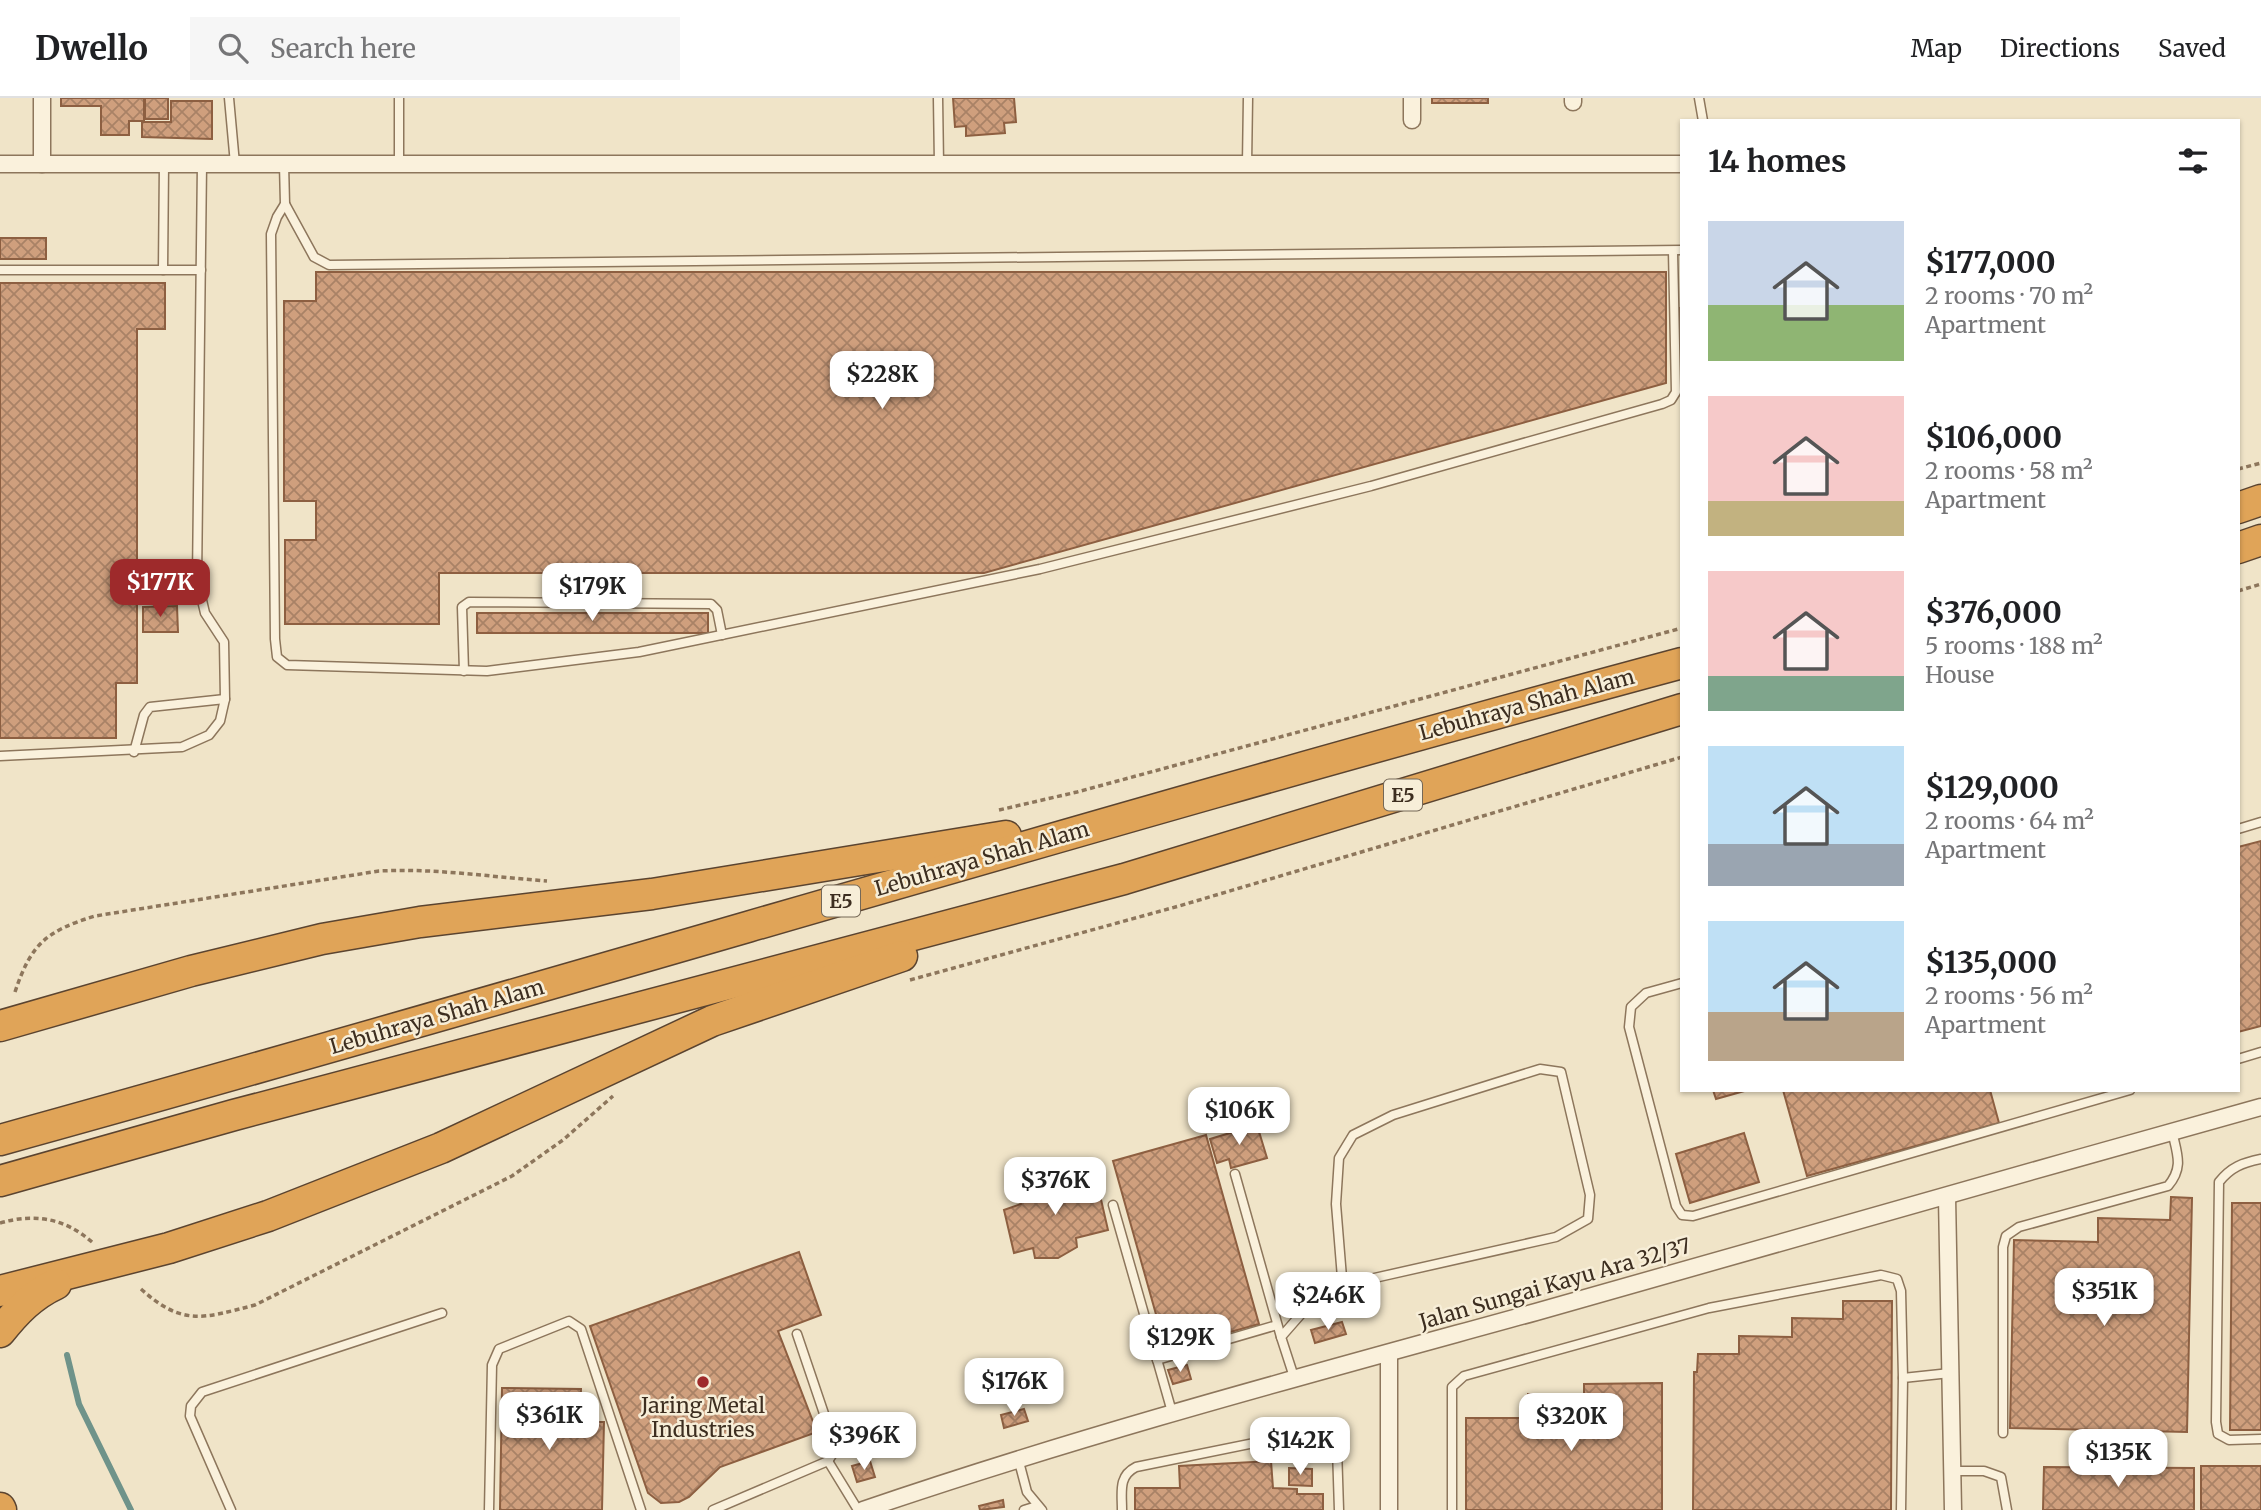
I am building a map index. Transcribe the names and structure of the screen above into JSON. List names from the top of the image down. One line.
{"streets":{"highway":["Lebuhraya Shah Alam","E5"],"street":["Jalan Sungai Kayu Ara 32/37"]},"places":["Jaring Metal Industries"],"page":{"header":"Dwello","search":"Search here","nav":["Map","Directions","Saved"],"heading":"14 homes","list":[{"name":"$177,000","note":"2 rooms · 70 m² · Apartment"},{"name":"$106,000","note":"2 rooms · 58 m² · Apartment"},{"name":"$376,000","note":"5 rooms · 188 m² · House"},{"name":"$129,000","note":"2 rooms · 64 m² · Apartment"},{"name":"$135,000","note":"2 rooms · 56 m² · Apartment"}],"price":["$228K","$177K","$179K","$106K","$376K","$351K","$246K","$129K","$176K","$361K","$320K","$396K","$142K","$135K"]}}
